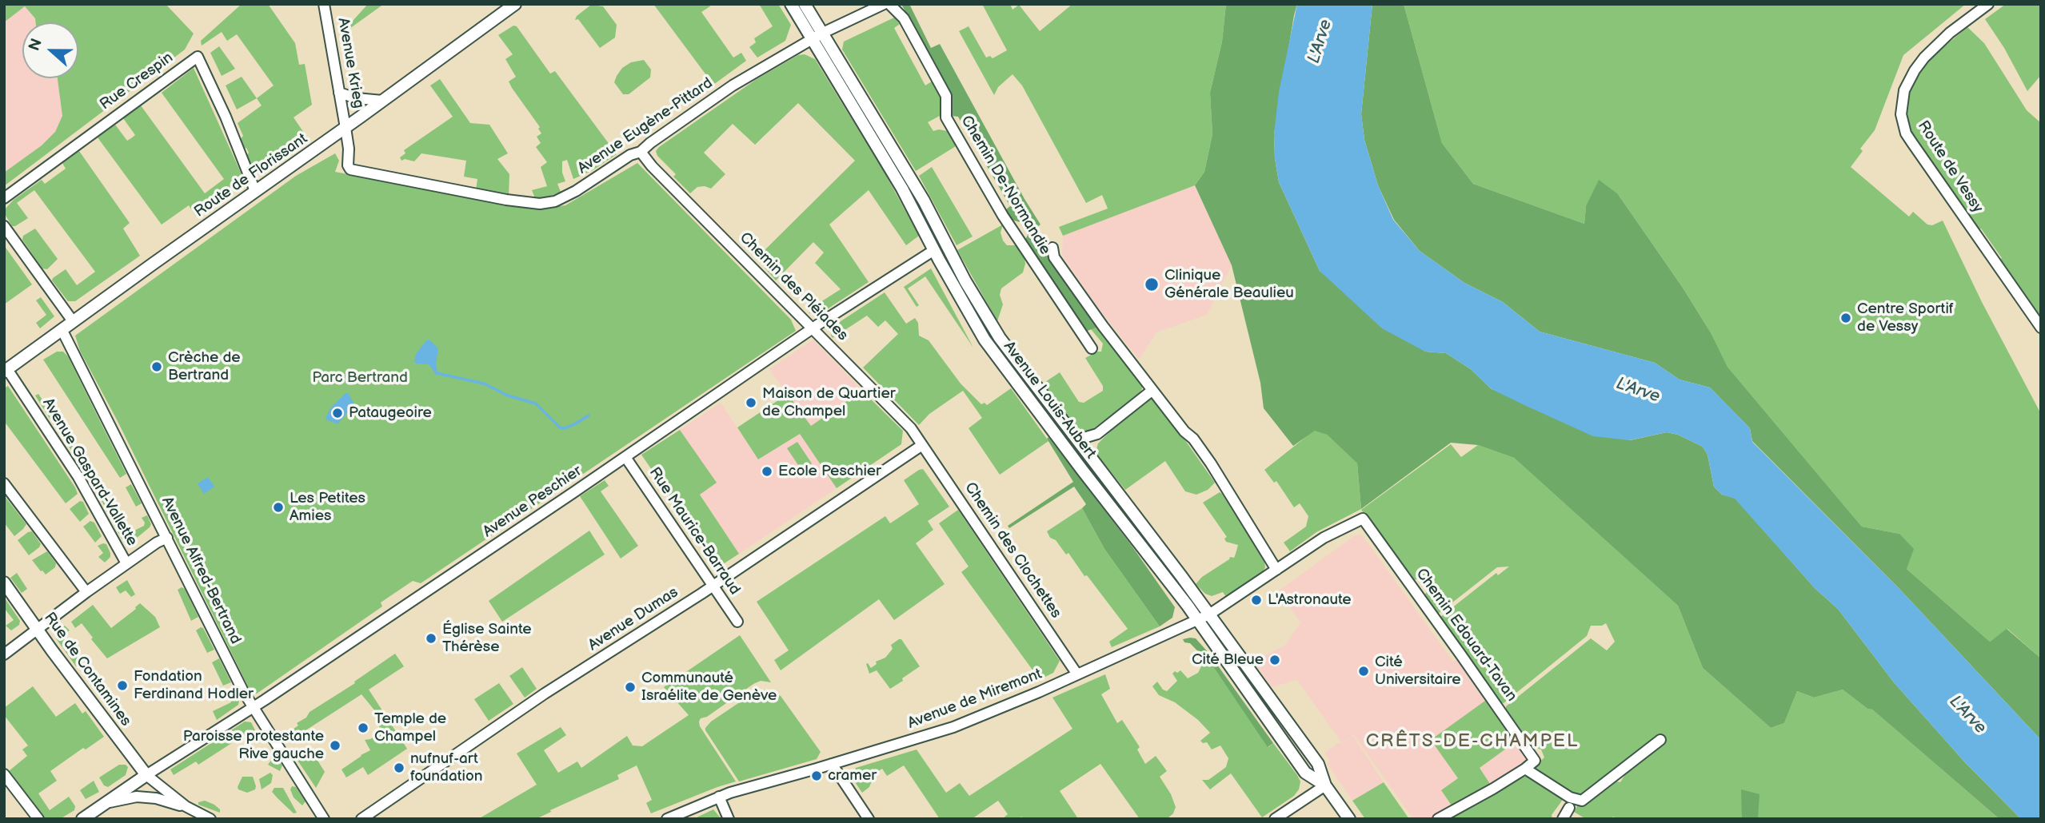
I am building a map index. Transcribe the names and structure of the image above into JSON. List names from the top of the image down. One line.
{"streets":{"main road":["Route de Florissant","Avenue Louis-Aubert","Rue de Contamines"],"street":["Avenue Krieg","Rue Crespin","Avenue Eugène-Pittard","Route de Vessy","Chemin De-Normandie","Chemin des Pléiades","Avenue Gaspard-Vallette","Avenue Peschier","Rue Maurice-Barraud","Chemin des Clochettes","Avenue Alfred-Bertrand","Avenue Dumas","Chemin Edouard-Tavan","Avenue de Miremont"]},"crossings":[["Avenue Krieg","Avenue Eugène-Pittard"],["Avenue Krieg","Route de Florissant"],["Rue Crespin","Route de Florissant"],["Avenue Eugène-Pittard","Route de Florissant"],["Avenue Eugène-Pittard","Chemin des Pléiades"],["Avenue Eugène-Pittard","Avenue Louis-Aubert"],["Route de Florissant","Avenue Gaspard-Vallette"],["Route de Florissant","Avenue Alfred-Bertrand"],["Chemin des Pléiades","Avenue Peschier"],["Chemin des Pléiades","Chemin des Clochettes"],["Chemin des Pléiades","Avenue Dumas"],["Avenue Louis-Aubert","Avenue Peschier"],["Avenue Louis-Aubert","Avenue de Miremont"],["Avenue Peschier","Rue Maurice-Barraud"],["Avenue Peschier","Avenue Alfred-Bertrand"],["Avenue Peschier","Rue de Contamines"],["Rue Maurice-Barraud","Avenue Dumas"],["Chemin des Clochettes","Avenue Dumas"],["Chemin des Clochettes","Avenue de Miremont"],["Chemin Edouard-Tavan","Avenue de Miremont"]],"districts":["CRÊTS-DE-CHAMPEL"],"water":["L'Arve"],"parks":["Parc Bertrand"],"places":["Clinique Générale Beaulieu","Centre Sportif de Vessy","Crèche de Bertrand","Maison de Quartier de Champel","Pataugeoire","Ecole Peschier","Les Petites Amies","L'Astronaute","Église Sainte Thérèse","Cité Bleue","Cité Universitaire","Fondation Ferdinand Hodler","Communauté Israélite de Genève","Temple de Champel","Paroisse protestante Rive gauche","nufnuf-art foundation","cramer"],"north":"left"}
